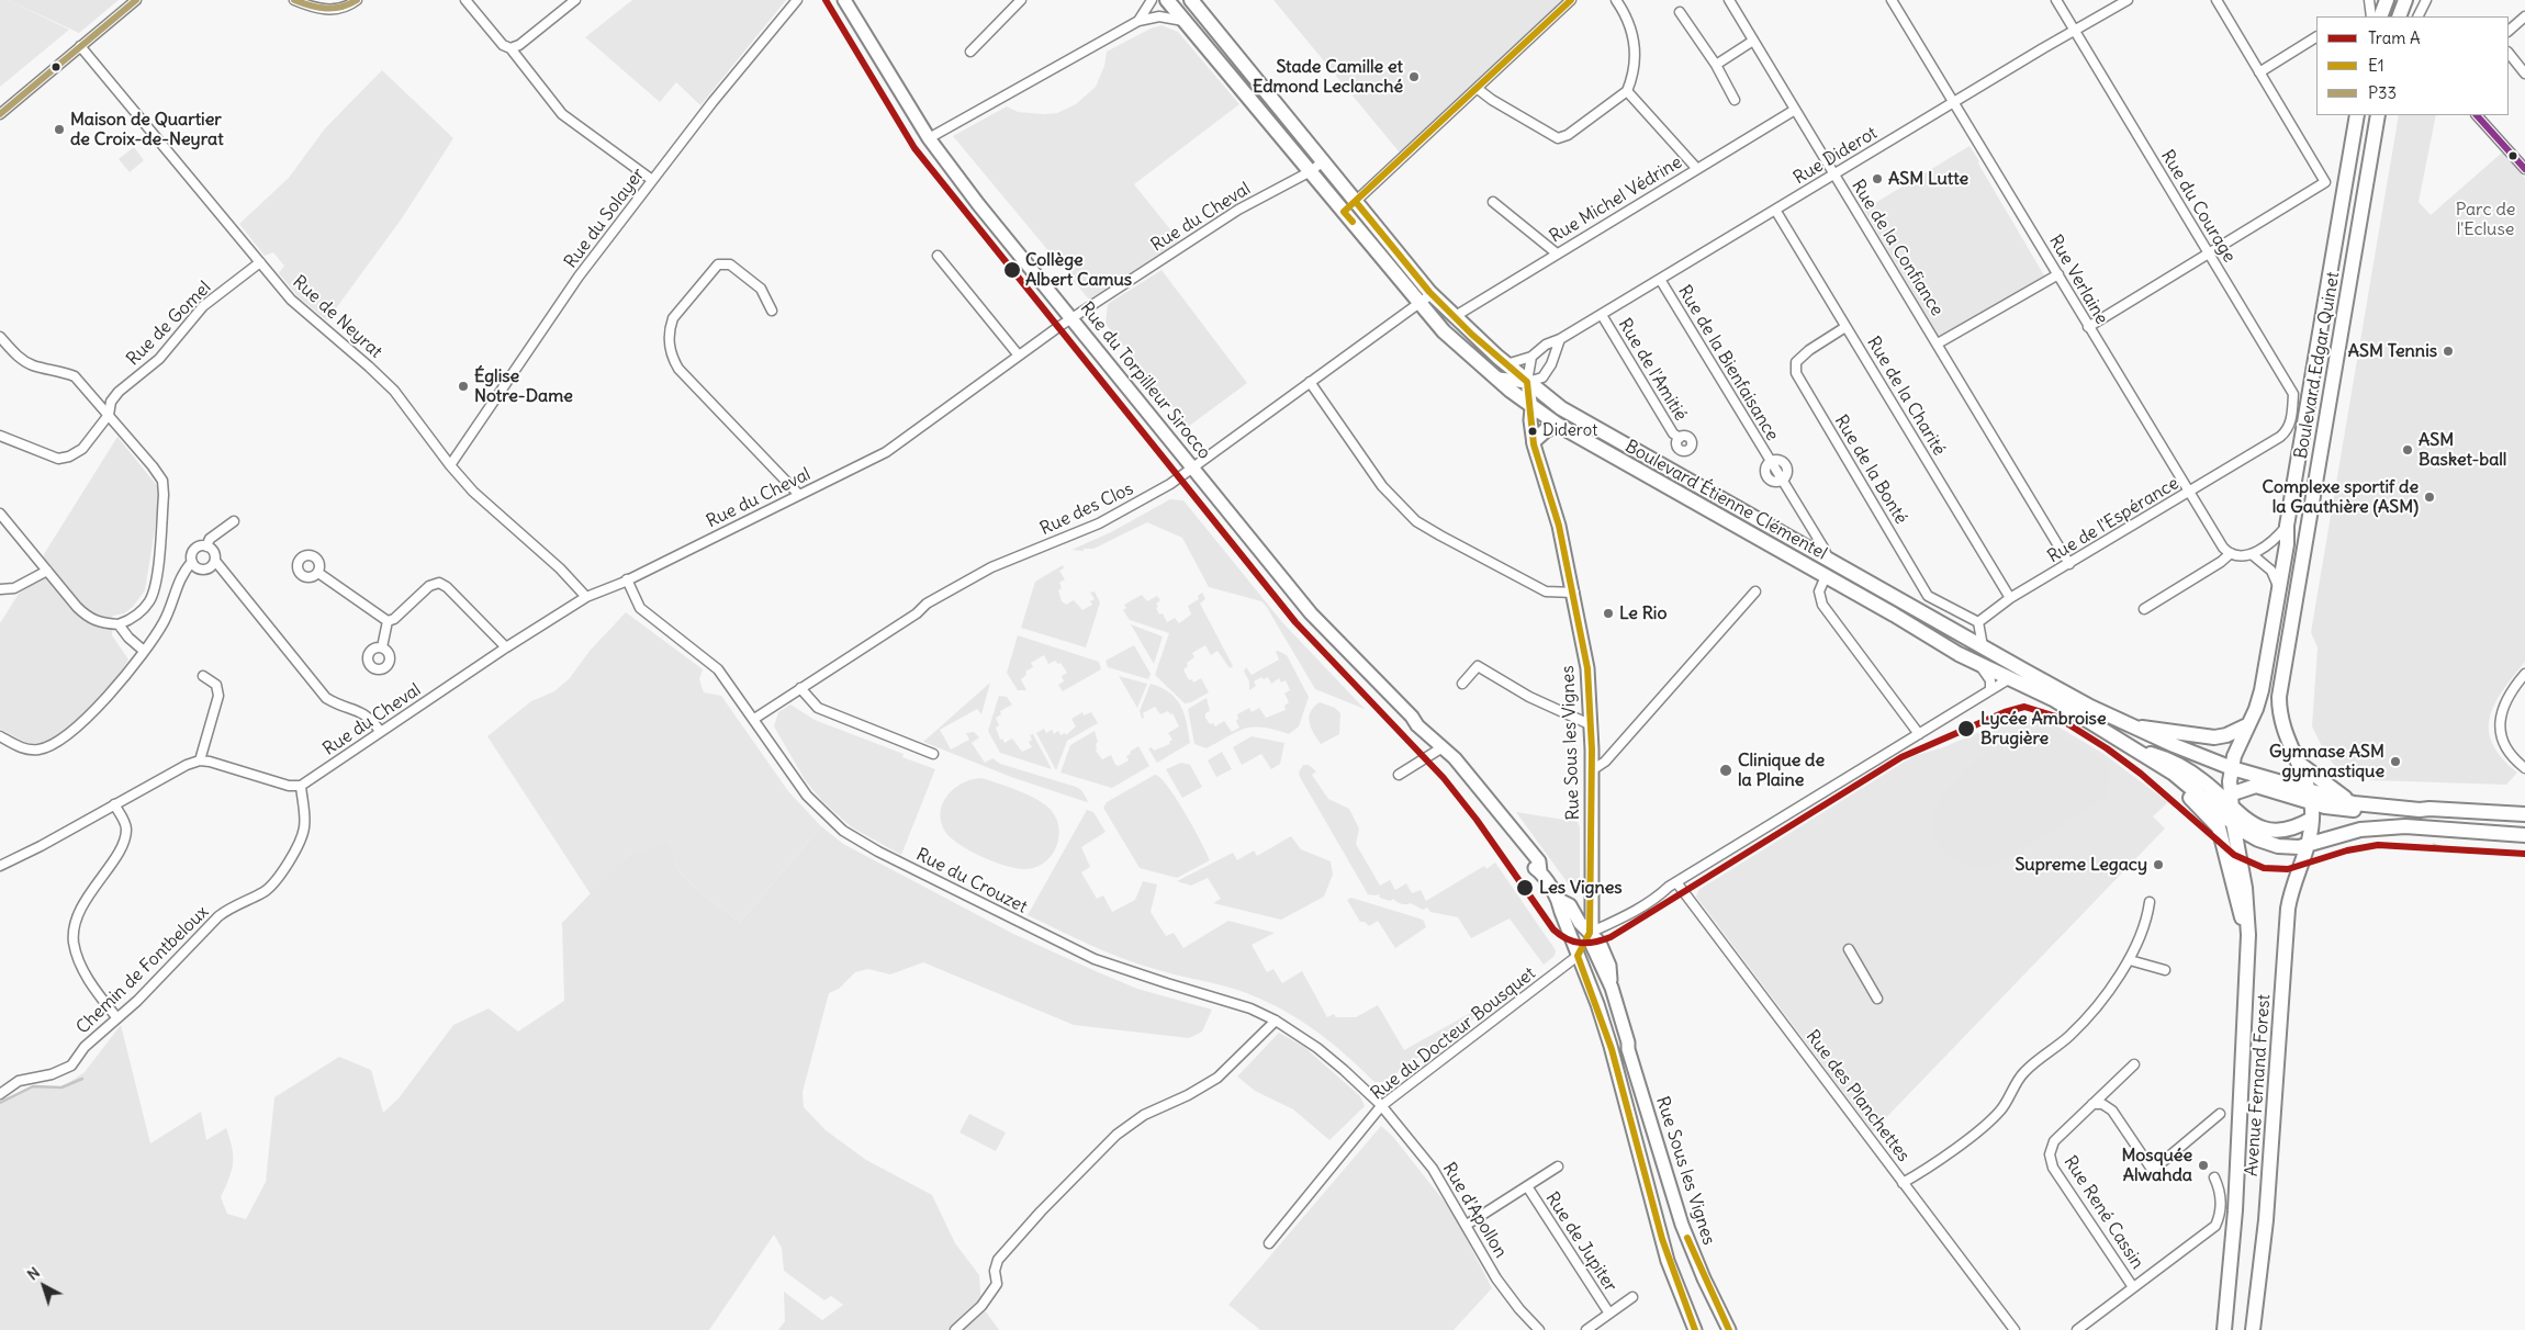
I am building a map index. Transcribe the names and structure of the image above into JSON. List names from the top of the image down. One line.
{"streets":{"main road":["Boulevard Edgar Quinet","Boulevard Étienne Clémentel","Avenue Fernand Forest"],"street":["Rue Diderot","Rue Michel Védrine","Rue du Courage","Rue du Cheval","Rue du Solayer","Rue de la Confiance","Rue Verlaine","Rue de Neyrat","Rue de Gomel","Rue de la Bienfaisance","Rue de l'Amitié","Rue du Torpilleur Sirocco","Rue de la Charité","Rue de la Bonté","Rue des Clos","Rue de l'Espérance","Rue Sous les Vignes","Rue du Crouzet","Chemin de Fontbeloux","Rue du Docteur Bousquet","Rue des Planchettes","Rue d'Apollon","Rue René Cassin","Rue de Jupiter"]},"crossings":[["Rue Diderot","Rue du Courage"],["Rue Diderot","Rue de la Confiance"],["Rue Diderot","Rue Verlaine"],["Rue Diderot","Rue de la Bienfaisance"],["Rue Diderot","Rue de l'Amitié"],["Rue Diderot","Rue de la Charité"],["Rue Diderot","Boulevard Étienne Clémentel"],["Rue Michel Védrine","Rue de la Confiance"],["Rue Michel Védrine","Boulevard Étienne Clémentel"],["Rue du Courage","Rue de l'Espérance"],["Rue du Cheval","Rue de Neyrat"],["Rue du Cheval","Rue du Torpilleur Sirocco"],["Rue du Cheval","Boulevard Étienne Clémentel"],["Rue du Cheval","Rue du Crouzet"],["Rue du Cheval","Chemin de Fontbeloux"],["Rue du Solayer","Rue de Neyrat"],["Rue de la Confiance","Rue Verlaine"],["Rue de la Confiance","Rue de l'Espérance"],["Rue Verlaine","Rue de l'Espérance"],["Rue de Neyrat","Rue de Gomel"],["Rue de la Bienfaisance","Boulevard Étienne Clémentel"],["Boulevard Edgar Quinet","Boulevard Étienne Clémentel"],["Boulevard Edgar Quinet","Avenue Fernand Forest"],["Rue du Torpilleur Sirocco","Rue des Clos"],["Rue du Torpilleur Sirocco","Rue Sous les Vignes"],["Rue du Torpilleur Sirocco","Rue du Docteur Bousquet"],["Rue de la Charité","Rue de la Bonté"],["Rue de la Charité","Rue de l'Espérance"],["Rue de la Bonté","Rue de l'Espérance"],["Boulevard Étienne Clémentel","Rue des Clos"],["Boulevard Étienne Clémentel","Avenue Fernand Forest"],["Rue des Clos","Rue du Crouzet"],["Rue Sous les Vignes","Rue du Docteur Bousquet"],["Rue du Crouzet","Rue du Docteur Bousquet"],["Rue du Crouzet","Rue d'Apollon"],["Rue du Docteur Bousquet","Rue d'Apollon"]],"parks":["Parc de l'Ecluse"],"places":["Stade Camille et Edmond Leclanché","Maison de Quartier de Croix-de-Neyrat","ASM Lutte","Collège Albert Camus","ASM Tennis","Église Notre-Dame","Diderot","ASM Basket-ball","Complexe sportif de la Gauthière (ASM)","Le Rio","Lycée Ambroise Brugière","Gymnase ASM gymnastique","Clinique de la Plaine","Supreme Legacy","Les Vignes","Mosquée Alwahda"],"lines":["tram line A","transit line E1","transit line P33"],"legend":["Tram A","E1","P33"],"north":"top left"}
